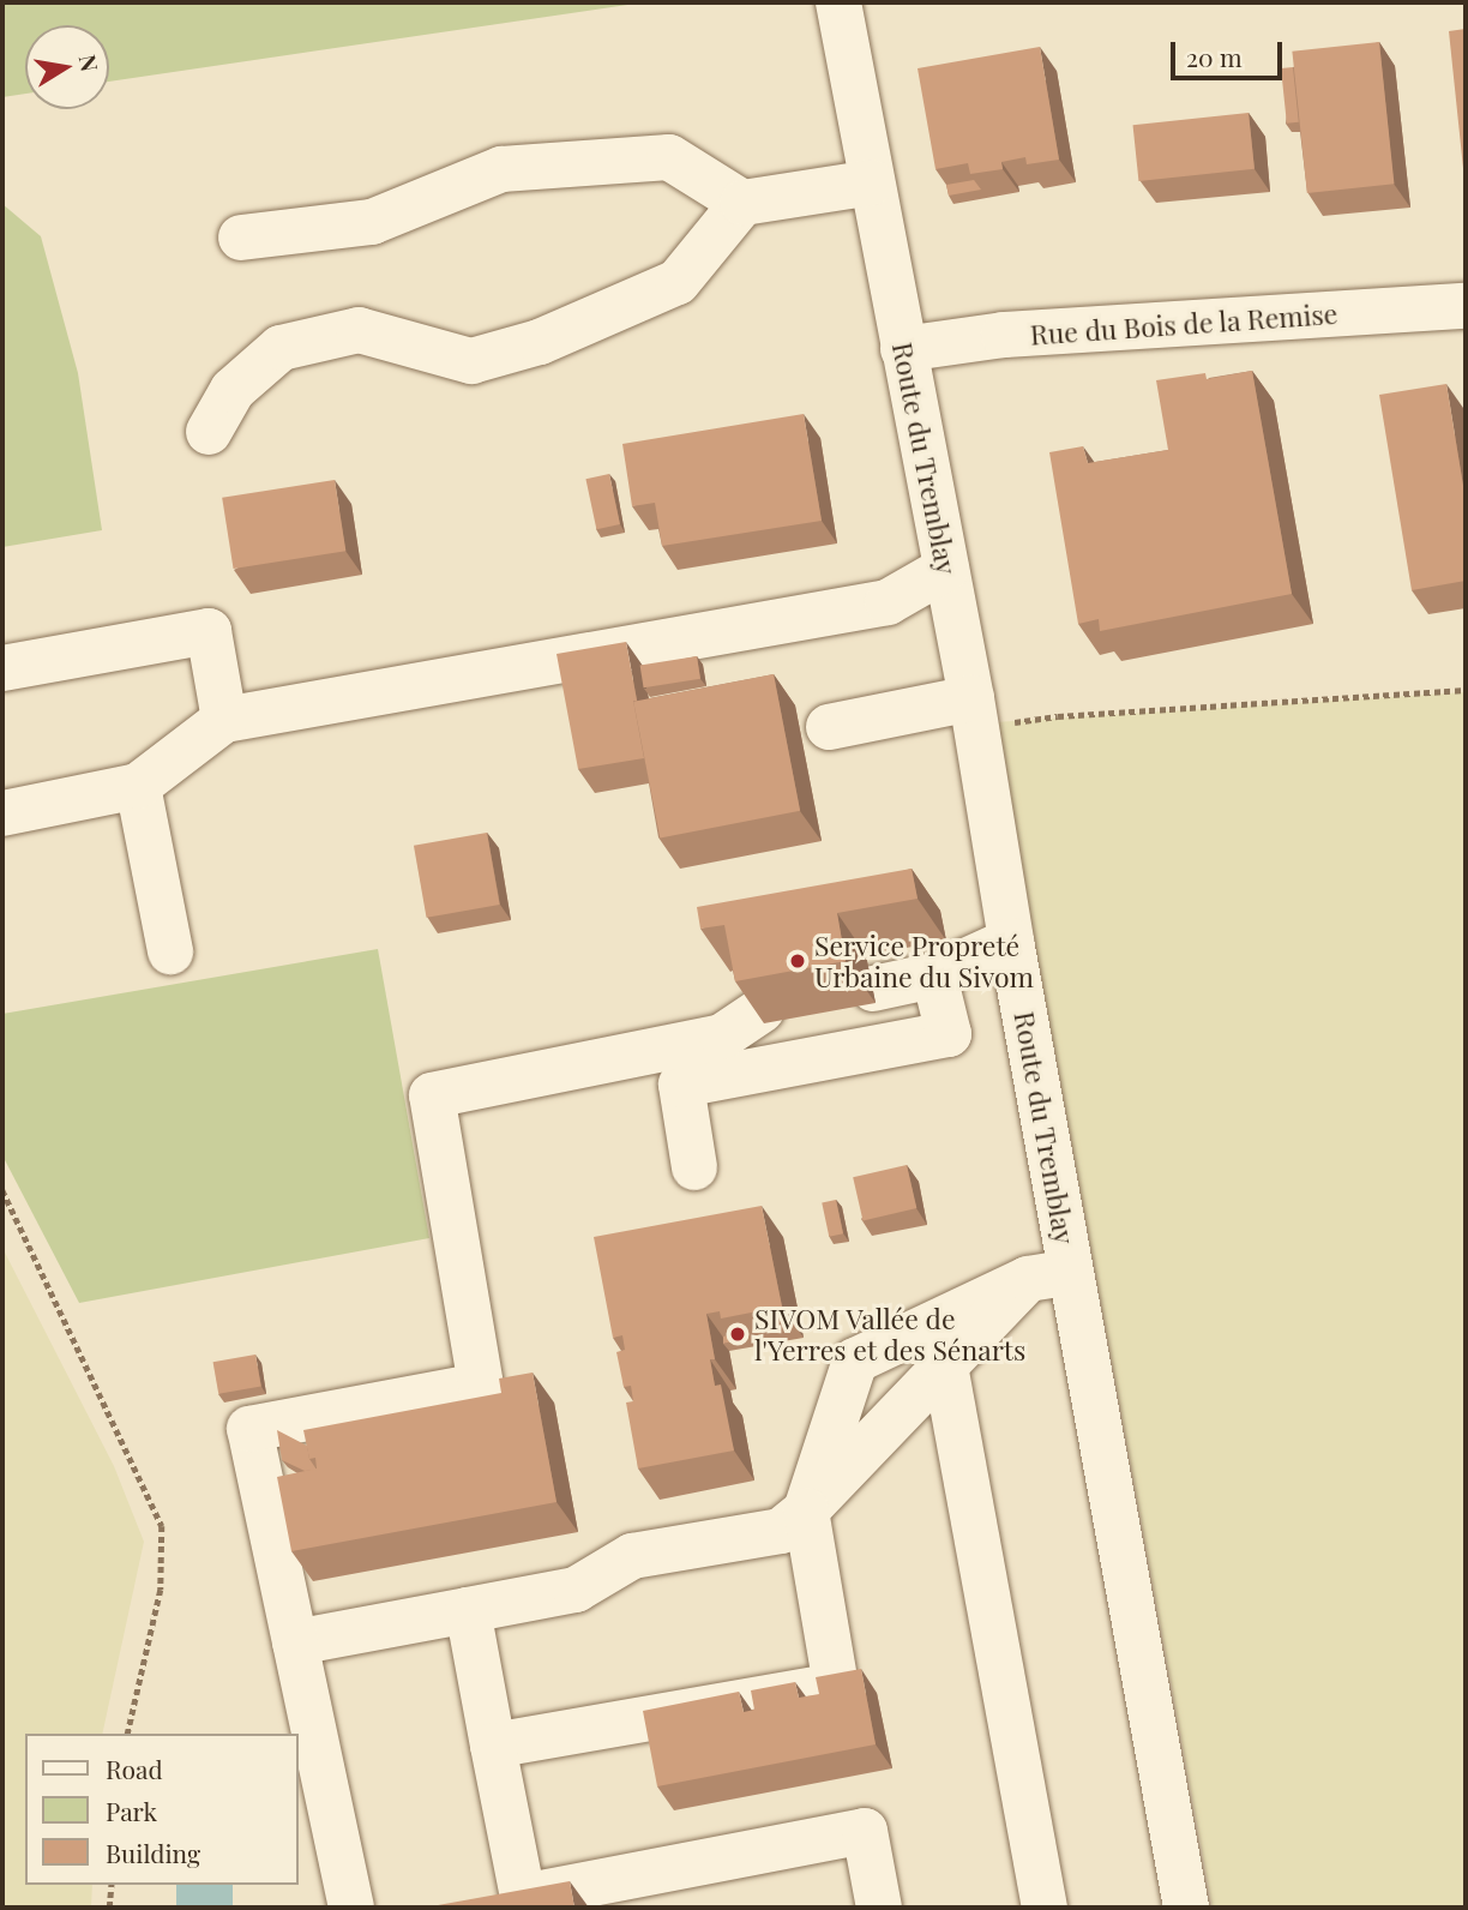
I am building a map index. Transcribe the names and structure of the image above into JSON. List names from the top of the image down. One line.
{"streets":{"street":["Rue du Bois de la Remise","Route du Tremblay"]},"crossings":[["Rue du Bois de la Remise","Route du Tremblay"]],"places":["Service Propreté Urbaine du Sivom","SIVOM Vallée de l'Yerres et des Sénarts"],"legend":["Road","Park","Building"],"scale_bar":"20 m","north":"right"}
